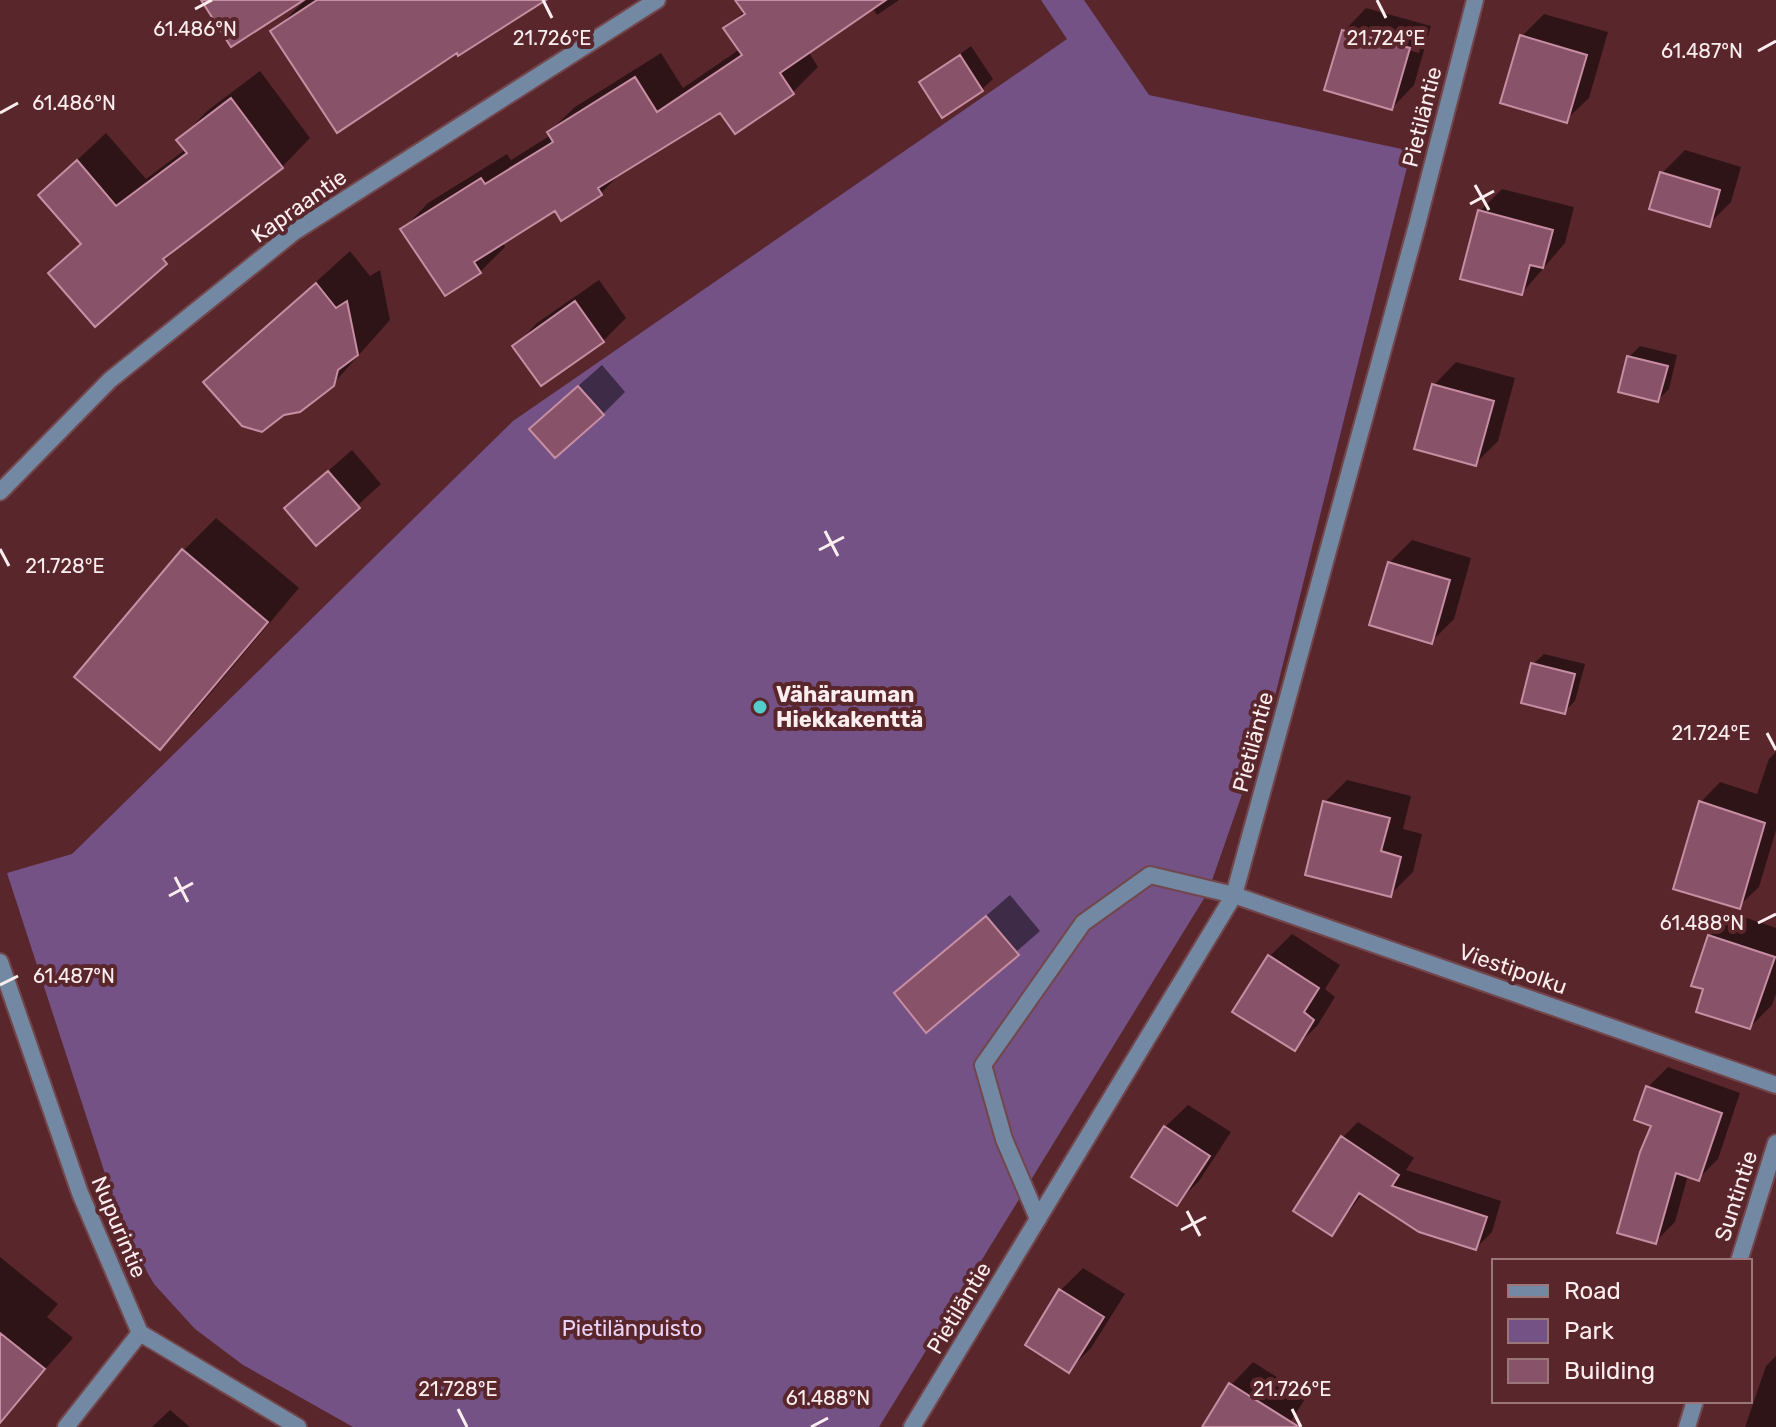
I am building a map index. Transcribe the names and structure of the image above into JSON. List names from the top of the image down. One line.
{"streets":{"street":["Pietiläntie","Kapraantie","Viestipolku","Suntintie","Nupurintie"]},"crossings":[["Pietiläntie","Viestipolku"]],"parks":["Pietilänpuisto"],"places":["Vähärauman Hiekkakenttä"],"legend":["Road","Park","Building"],"coordinates":["61.486°N","21.726°E","21.724°E","61.487°N","21.728°E","61.488°N"]}
